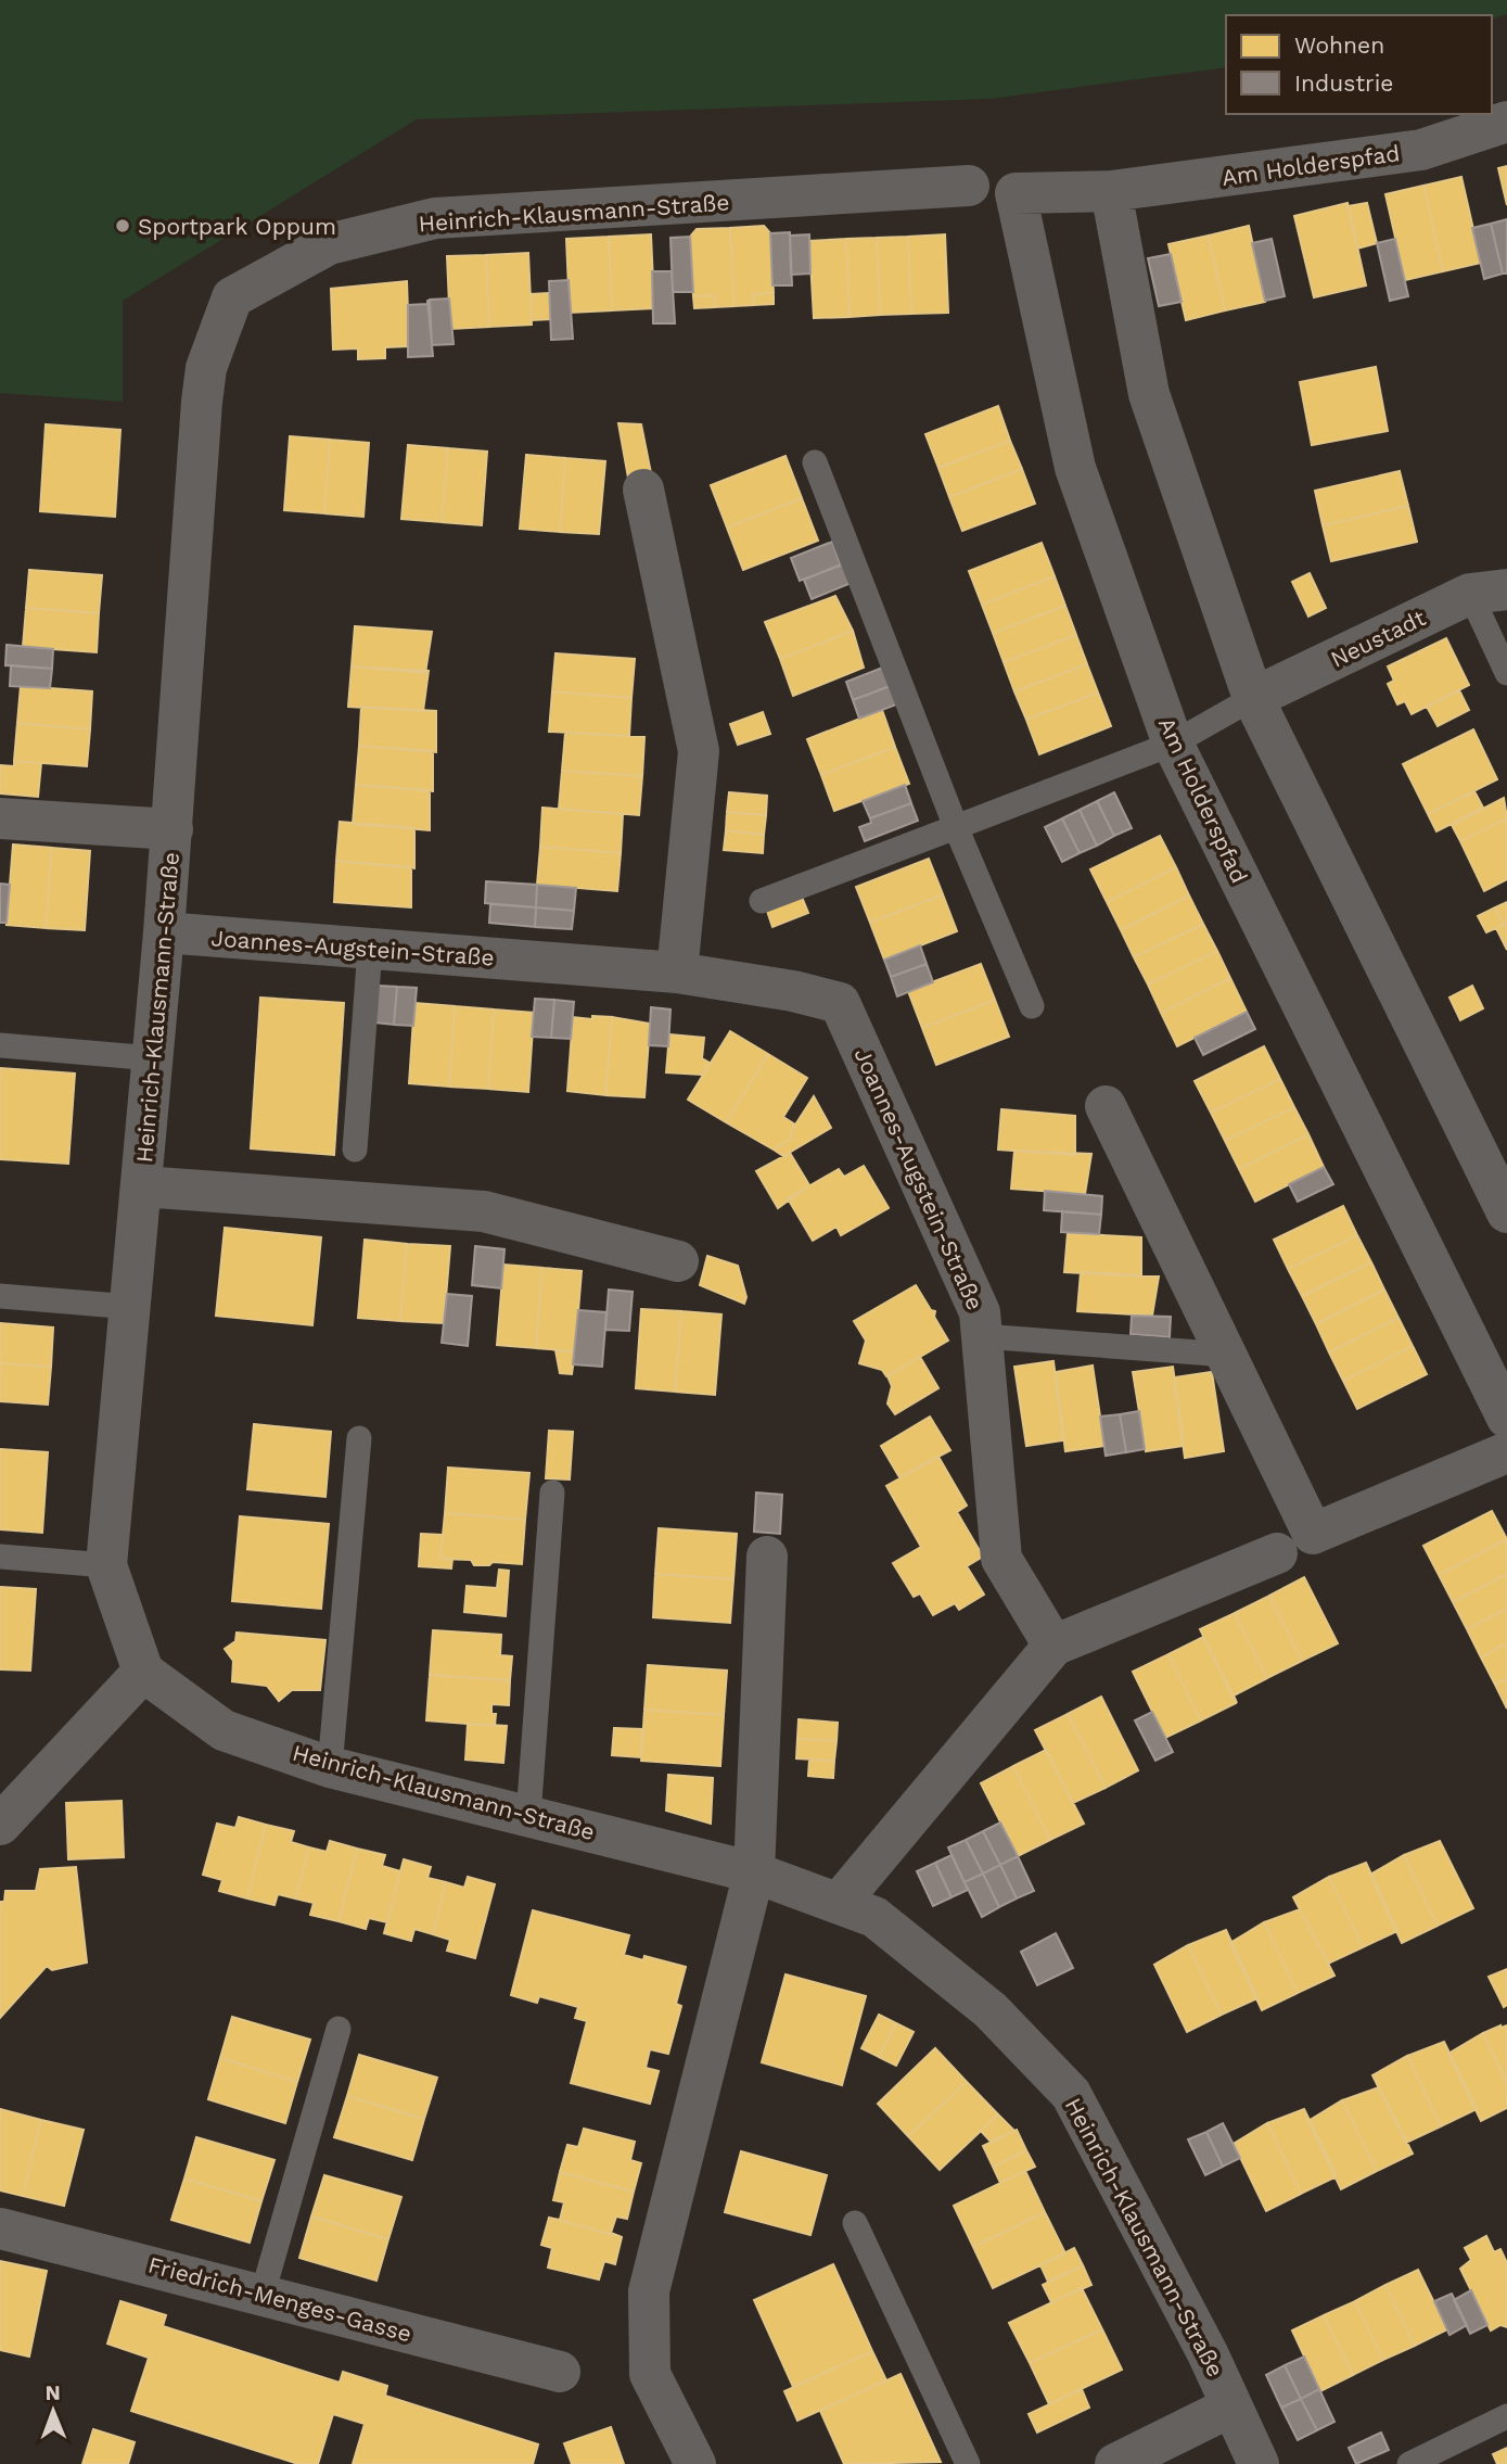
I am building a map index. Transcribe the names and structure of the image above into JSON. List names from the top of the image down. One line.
{"streets":{"street":["Am Holderspfad","Heinrich-Klausmann-Straße","Neustadt","Joannes-Augstein-Straße","Friedrich-Menges-Gasse"]},"crossings":[["Heinrich-Klausmann-Straße","Joannes-Augstein-Straße"]],"places":["Sportpark Oppum"],"legend":["Wohnen","Industrie"],"north":"top"}
